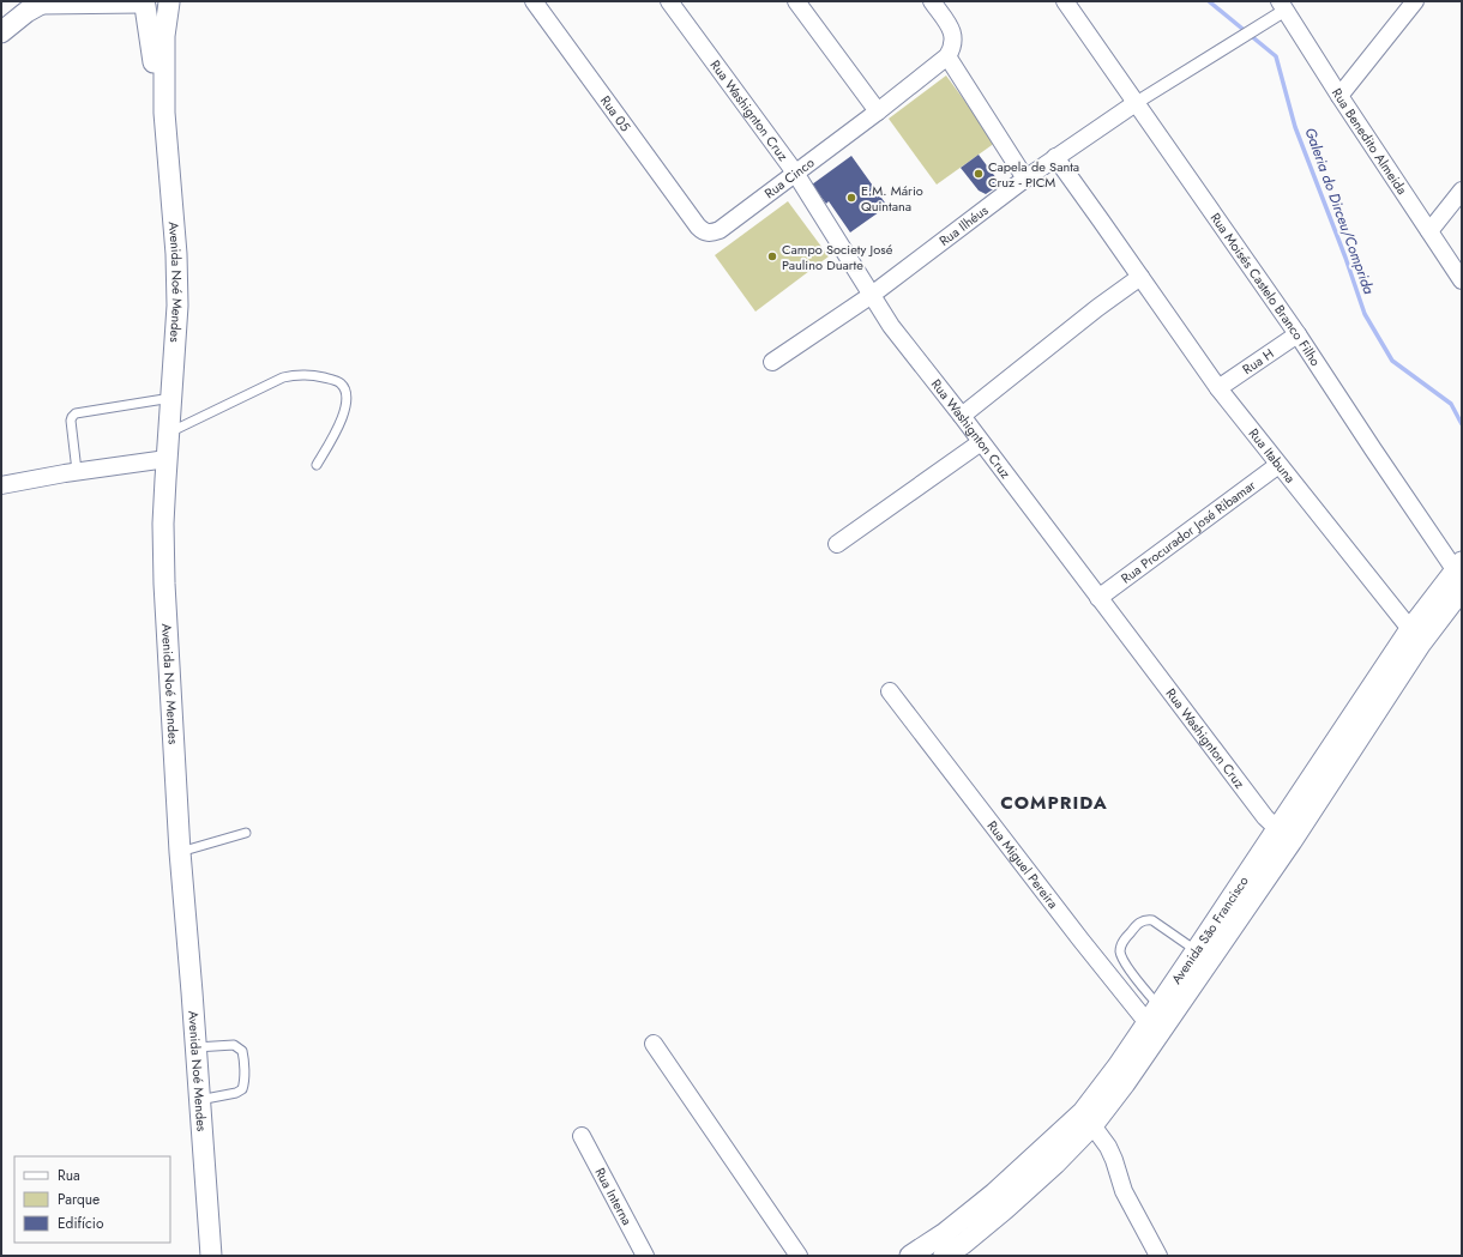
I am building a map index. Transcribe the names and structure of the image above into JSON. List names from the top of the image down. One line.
{"streets":{"street":["Rua Washignton Cruz","Rua 05","Rua Benedito Almeida","Rua Cinco","Rua Ilhéus","Avenida Noé Mendes","Rua Moisés Castelo Branco Filho","Rua H","Rua Itabuna","Rua Procurador José Ribamar","Rua Miguel Pereira","Avenida São Francisco","Rua Interna"]},"crossings":[["Rua Washignton Cruz","Rua Cinco"],["Rua Washignton Cruz","Rua Ilhéus"],["Rua Washignton Cruz","Rua Procurador José Ribamar"],["Rua Washignton Cruz","Avenida São Francisco"],["Rua 05","Rua Cinco"],["Rua Benedito Almeida","Rua Ilhéus"],["Rua Ilhéus","Rua Moisés Castelo Branco Filho"],["Rua Ilhéus","Rua Itabuna"],["Rua Moisés Castelo Branco Filho","Rua H"],["Rua Moisés Castelo Branco Filho","Avenida São Francisco"],["Rua H","Rua Itabuna"],["Rua Itabuna","Rua Procurador José Ribamar"],["Rua Itabuna","Avenida São Francisco"],["Rua Miguel Pereira","Avenida São Francisco"]],"districts":["COMPRIDA"],"water":["Galeria do Dirceu/Comprida"],"places":["Capela de Santa Cruz - PICM","E.M. Mário Quintana","Campo Society José Paulino Duarte"],"legend":["Rua","Parque","Edifício"]}
